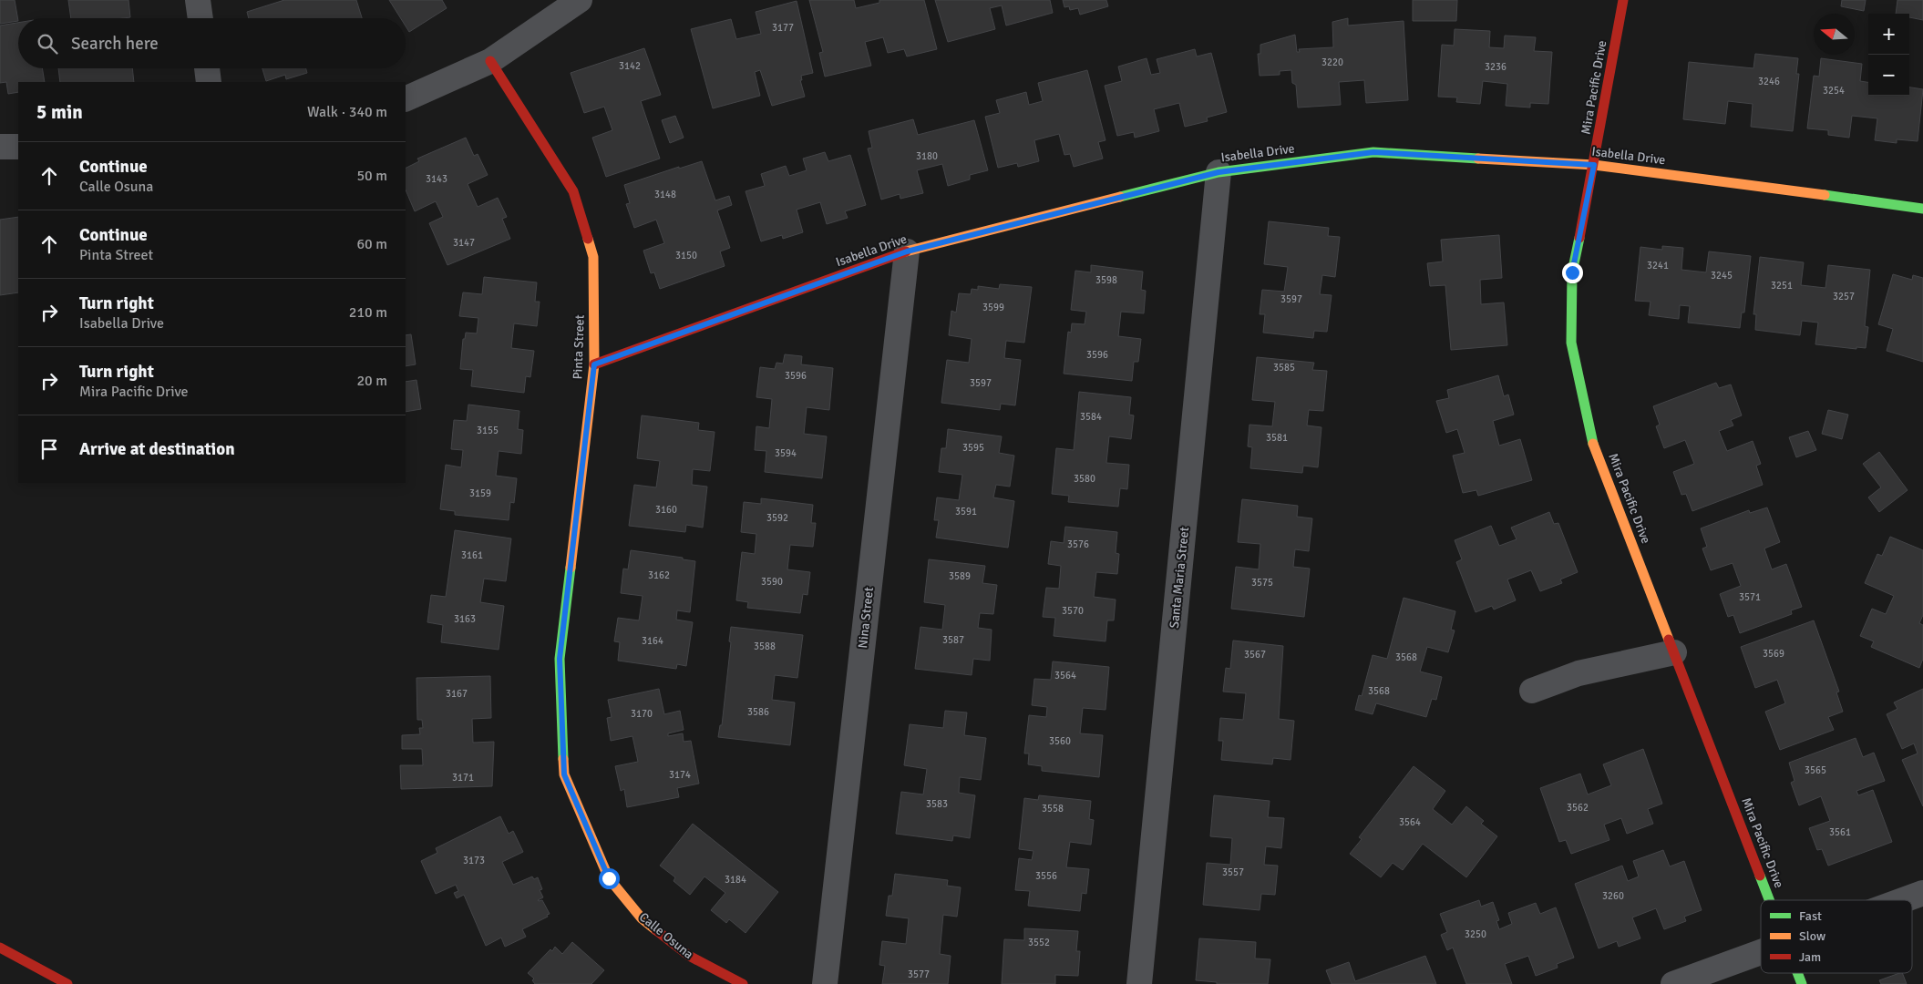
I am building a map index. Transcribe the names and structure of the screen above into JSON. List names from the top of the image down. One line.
{"streets":{"street":["Mira Pacific Drive","Isabella Drive","Pinta Street","Santa Maria Street","Nina Street","Calle Osuna"]},"crossings":[["Mira Pacific Drive","Isabella Drive"],["Isabella Drive","Pinta Street"],["Isabella Drive","Santa Maria Street"],["Isabella Drive","Nina Street"],["Pinta Street","Calle Osuna"]],"house_numbers":["3177","3220","3142","3236","3246","3254","3180","3143","3148","3147","3150","3241","3245","3598","3251","3257","3597","3599","3596","3585","3596","3597","3584","3155","3581","3595","3594","3580","3159","3160","3591","3592","3576","3161","3162","3589","3590","3575","3571","3570","3163","3587","3164","3588","3569","3567","3568","3564","3568","3167","3586","3170","3560","3565","3174","3171","3583","3562","3558","3564","3561","3173","3557","3556","3184","3260","3250","3552","3577"],"legend":["Fast","Slow","Jam"],"north":"left","page":{"map_buttons":["+","−"],"search":"Search here","heading":["5 min","Walk · 340 m"],"list":[["Continue","Calle Osuna","50 m"],["Continue","Pinta Street","60 m"],["Turn right","Isabella Drive","210 m"],["Turn right","Mira Pacific Drive","20 m"],"Arrive at destination"]}}
